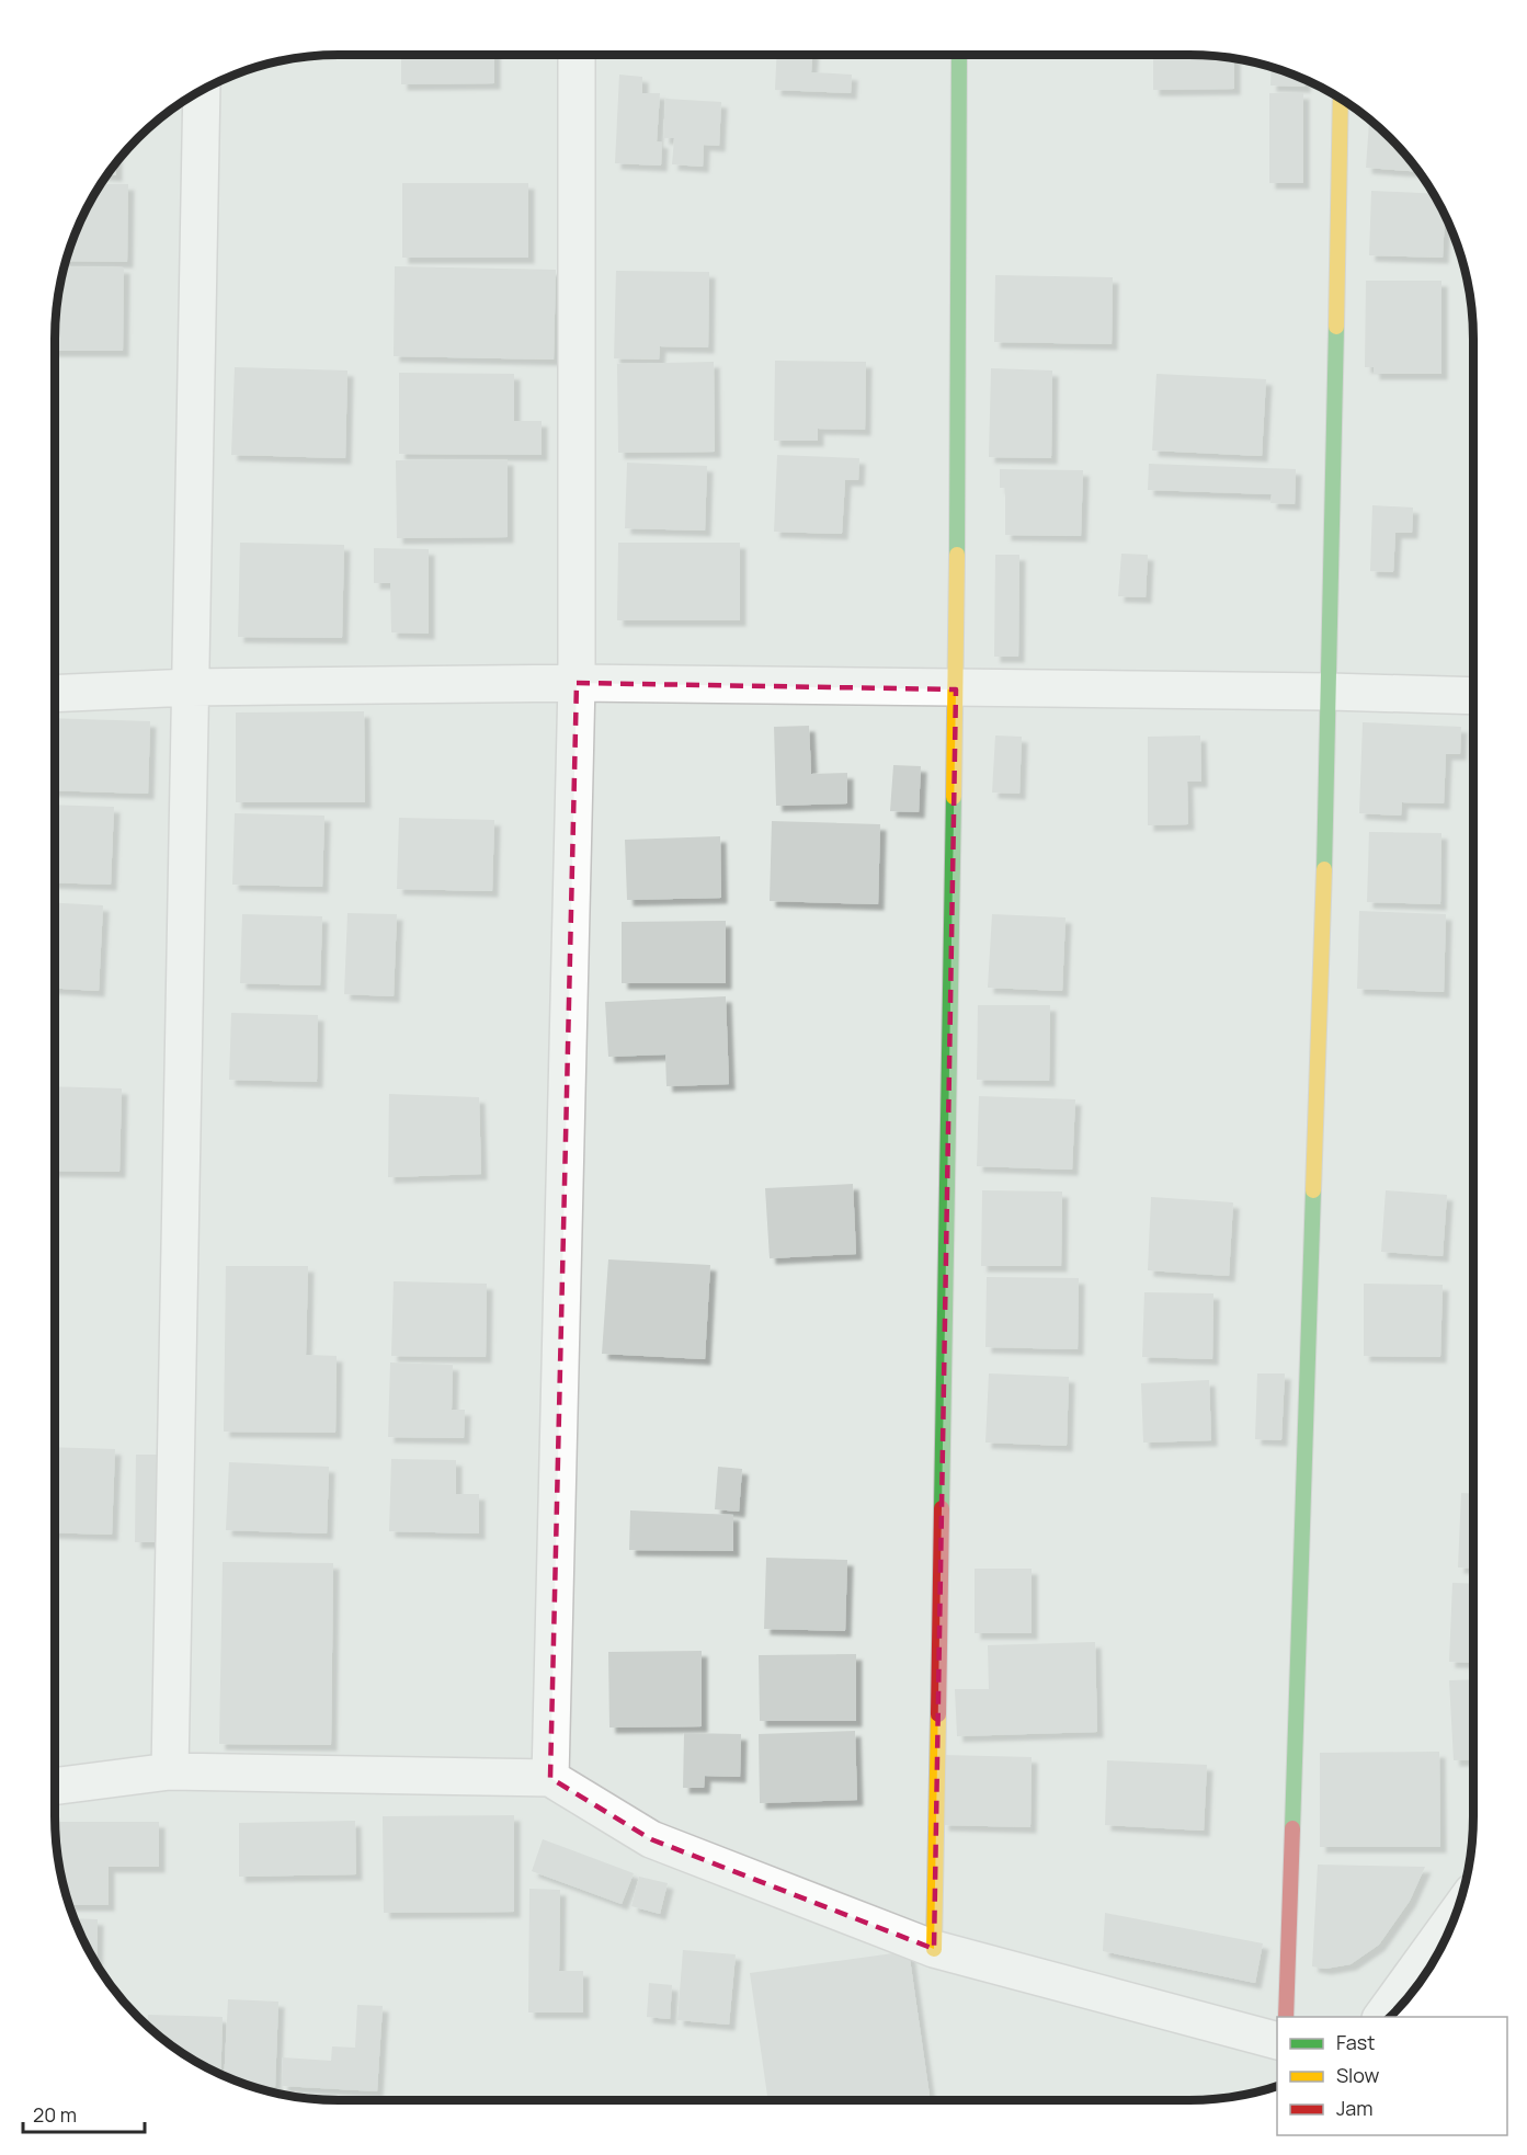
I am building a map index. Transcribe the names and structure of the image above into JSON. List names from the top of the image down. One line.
{"legend":["Fast","Slow","Jam"],"scale_bar":"20 m"}
